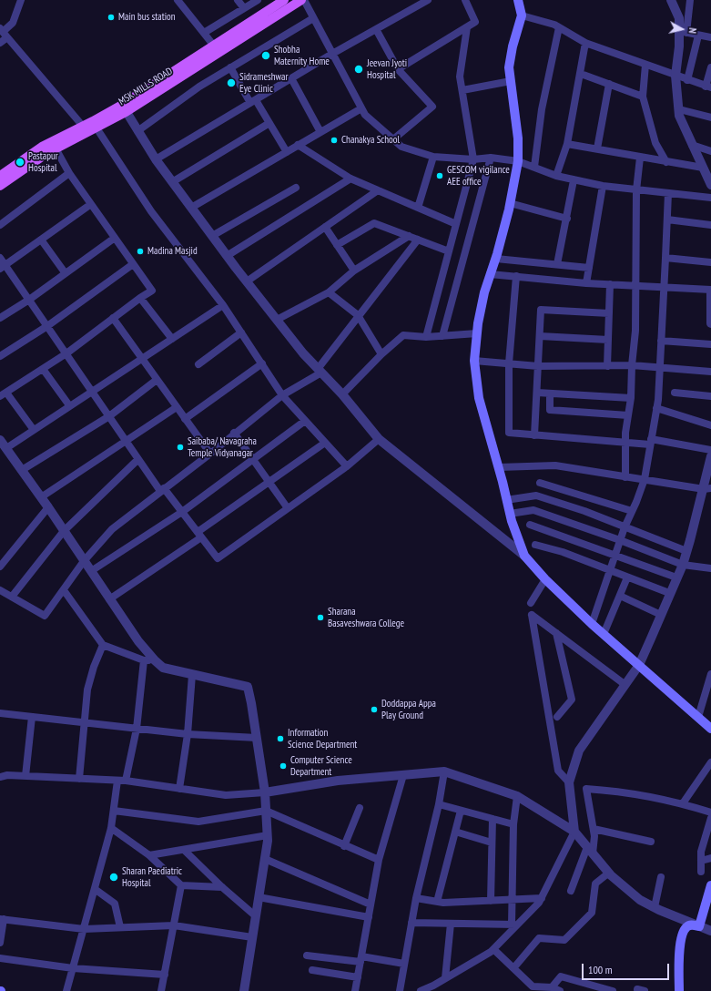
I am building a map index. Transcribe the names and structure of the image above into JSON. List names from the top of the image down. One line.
{"streets":{"main road":["MSK MILLS ROAD"]},"places":["Main bus station","Shobha Maternity Home","Jeevan Jyoti Hospital","Sidrameshwar Eye Clinic","Chanakya School","Pastapur Hospital","GESCOM vigilance AEE office","Madina Masjid","Saibaba/ Navagraha Temple Vidyanagar","Sharana Basaveshwara College","Doddappa Appa Play Ground","Information Science Department","Computer Science Department","Sharan Paediatric Hospital"],"scale_bar":"100 m","north":"right"}
